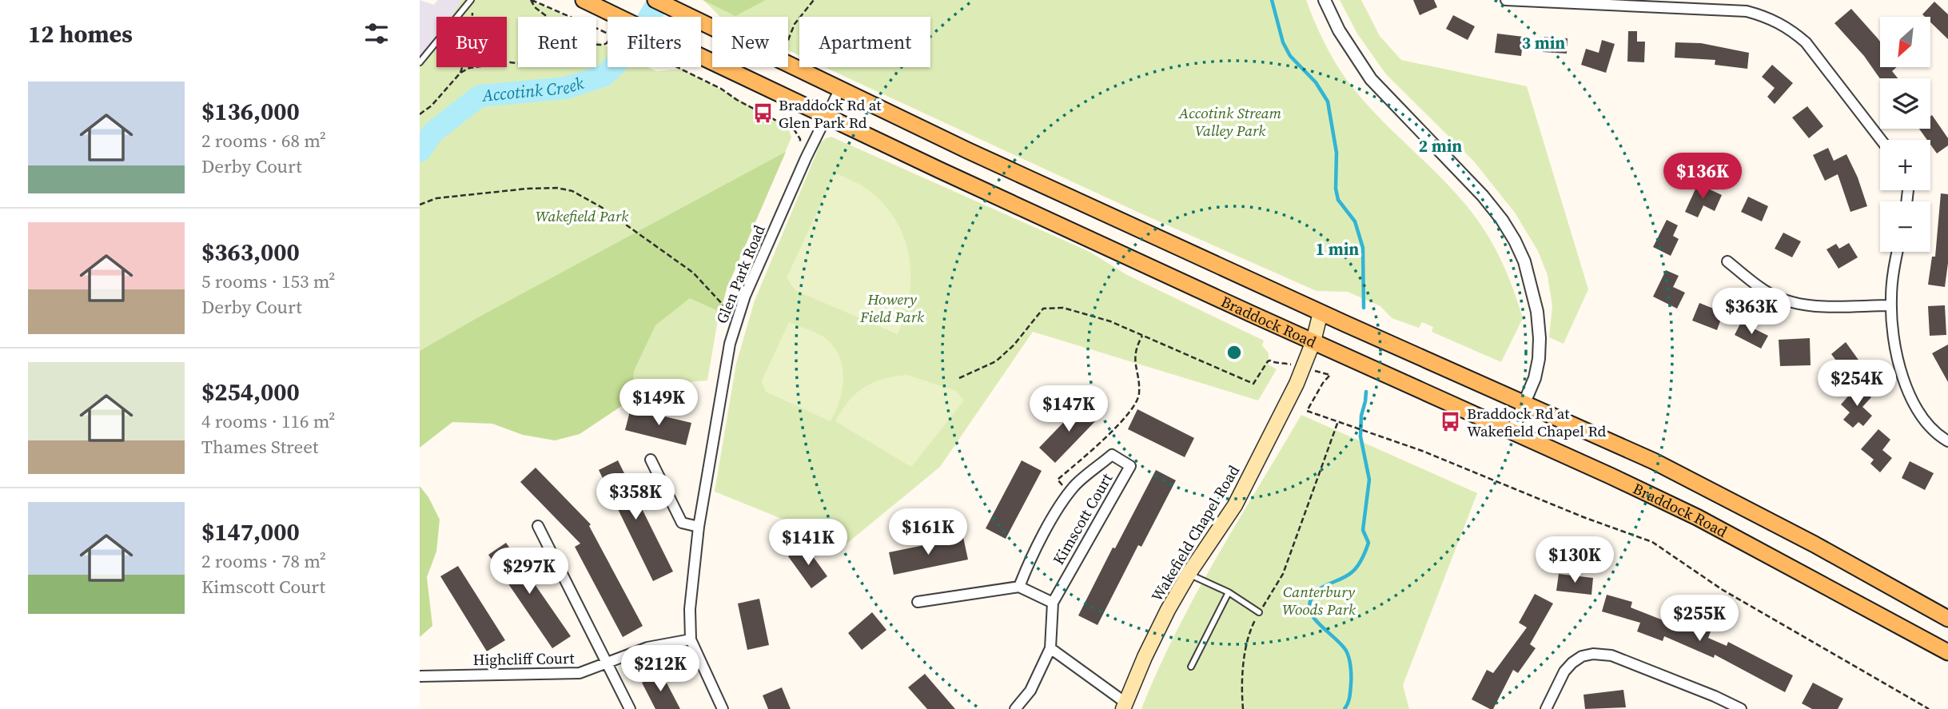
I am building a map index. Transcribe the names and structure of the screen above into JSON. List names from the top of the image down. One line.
{"streets":{"main road":["Braddock Road","Wakefield Chapel Road"],"street":["Glen Park Road","Kimscott Court","Highcliff Court"]},"crossings":[["Glen Park Road","Braddock Road"],["Glen Park Road","Highcliff Court"],["Braddock Road","Wakefield Chapel Road"]],"water":["Accotink Creek"],"parks":["Accotink Stream Valley Park","Wakefield Park","Howery Field Park","Canterbury Woods Park"],"places":{"bus stop":["Braddock Rd at Glen Park Rd","Braddock Rd at Wakefield Chapel Rd"]},"north":"bottom left","page":{"heading":"12 homes","map_buttons":["+","−"],"chip":["Buy","Rent","Filters","New","Apartment"],"list":[{"name":"$136,000","note":"2 rooms · 68 m² · Derby Court"},{"name":"$363,000","note":"5 rooms · 153 m² · Derby Court"},{"name":"$254,000","note":"4 rooms · 116 m² · Thames Street"},{"name":"$147,000","note":"2 rooms · 78 m² · Kimscott Court"}],"price":["$136K","$363K","$254K","$149K","$147K","$358K","$161K","$141K","$130K","$297K","$255K","$212K"]},"rings":["3 min","2 min","1 min"]}
